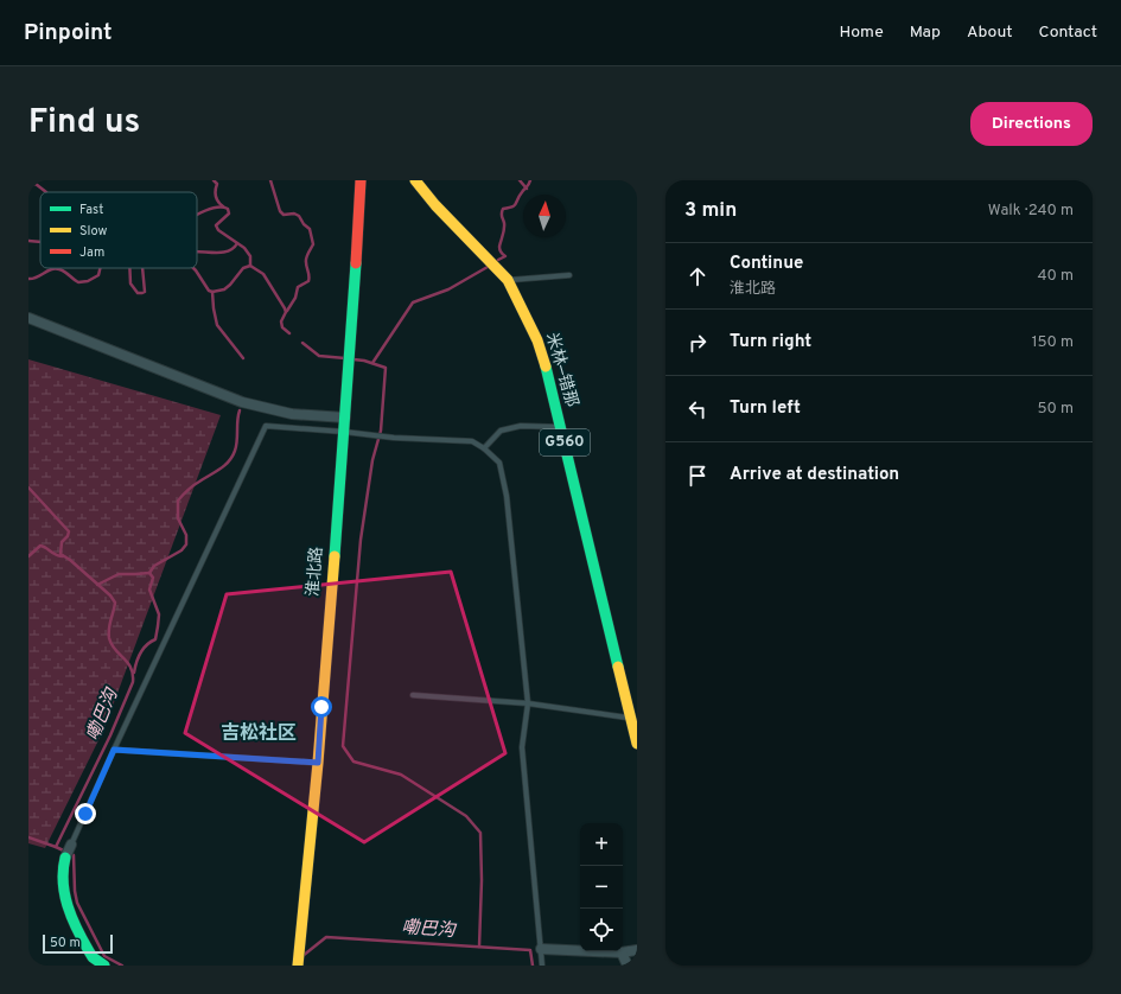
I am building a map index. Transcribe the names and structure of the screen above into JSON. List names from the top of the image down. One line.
{"streets":{"main road":["米林—错那","G560","淮北路"]},"districts":["吉松社区"],"water":["嘞巴沟"],"legend":["Fast","Slow","Jam"],"scale_bar":"50 m","north":"top","page":{"header":"Pinpoint","nav":["Home","Map","About","Contact"],"title":"Find us","buttons":"Directions","heading":["3 min","Walk · 240 m"],"list":[["Continue","淮北路","40 m"],["Turn right","150 m"],["Turn left","50 m"],"Arrive at destination"],"map_buttons":["+","−"],"scale":"50 m"}}
